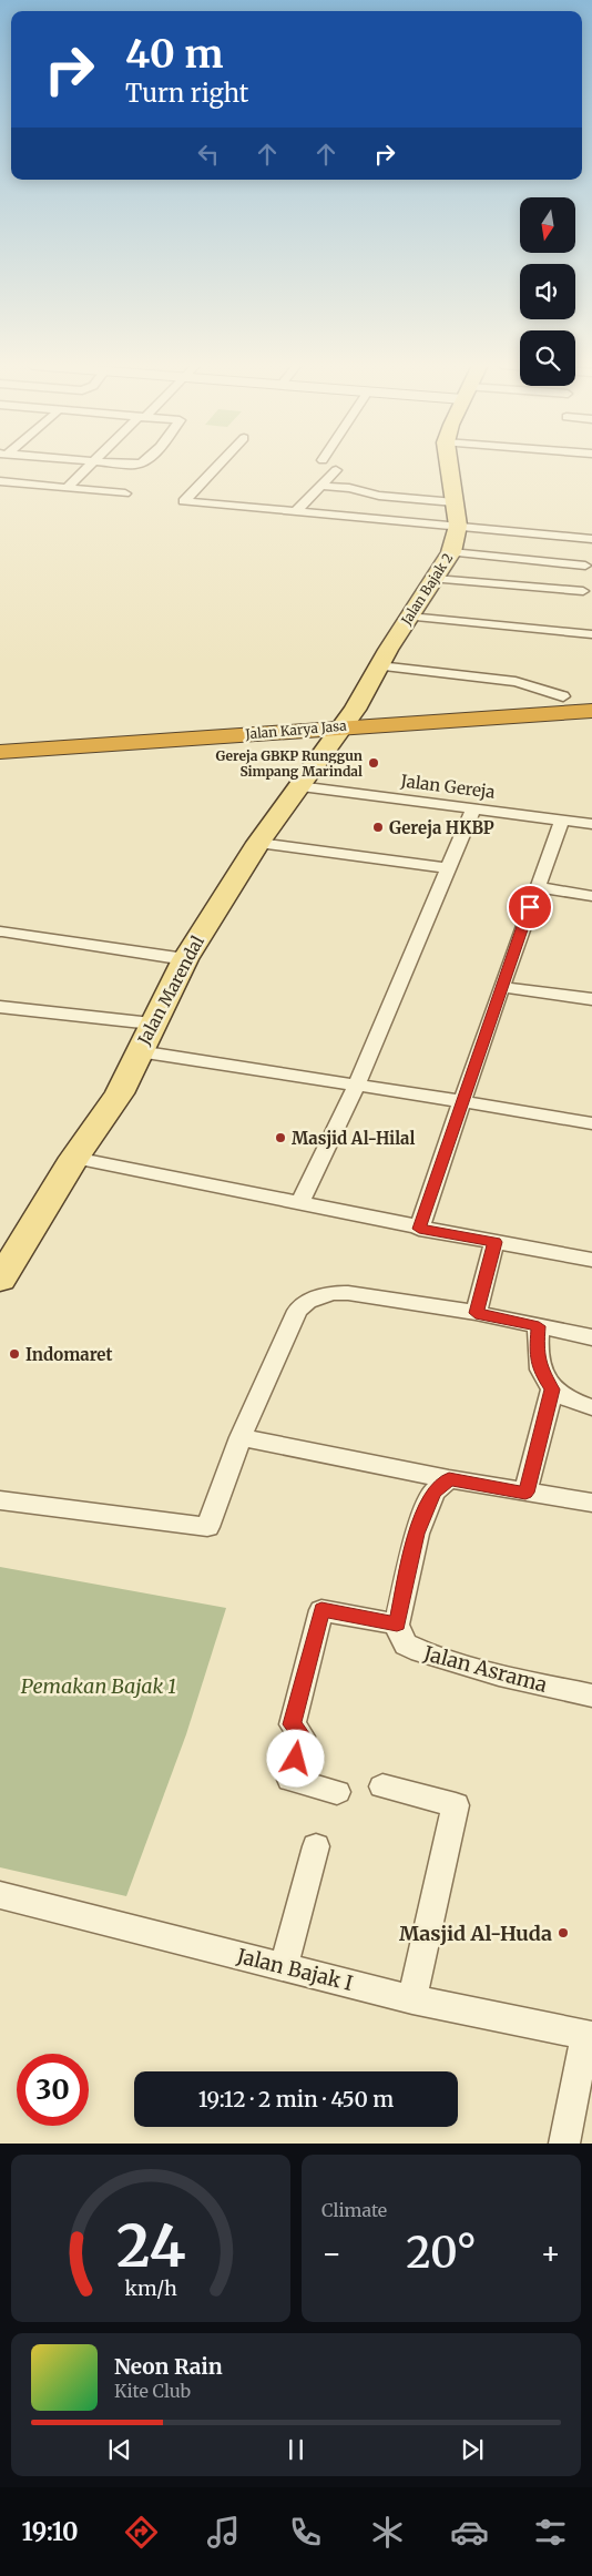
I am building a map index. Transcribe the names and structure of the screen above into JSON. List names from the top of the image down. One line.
{"streets":{"highway":["Jalan Karya Jasa"],"main road":["Jalan Bajak 2","Jalan Marendal"],"street":["Jalan Gereja","Jalan Asrama","Jalan Bajak I"]},"crossings":[["Jalan Bajak 2","Jalan Karya Jasa"],["Jalan Bajak 2","Jalan Marendal"],["Jalan Karya Jasa","Jalan Marendal"],["Jalan Gereja","Jalan Marendal"]],"parks":["Pemakan Bajak 1"],"places":["Gereja GBKP Runggun Simpang Marindal","Gereja HKBP","Masjid Al-Hilal","Indomaret","Masjid Al-Huda"],"north":"bottom","page":{"turn":["40 m","Turn right"],"limit":"30","trip":"19:12 · 2 min · 450 m","tile":"Climate","heat":["−","20°","+"],"song":["Neon Rain","Kite Club"],"tabs":"19:10","gauge":["24","km/h"]}}
